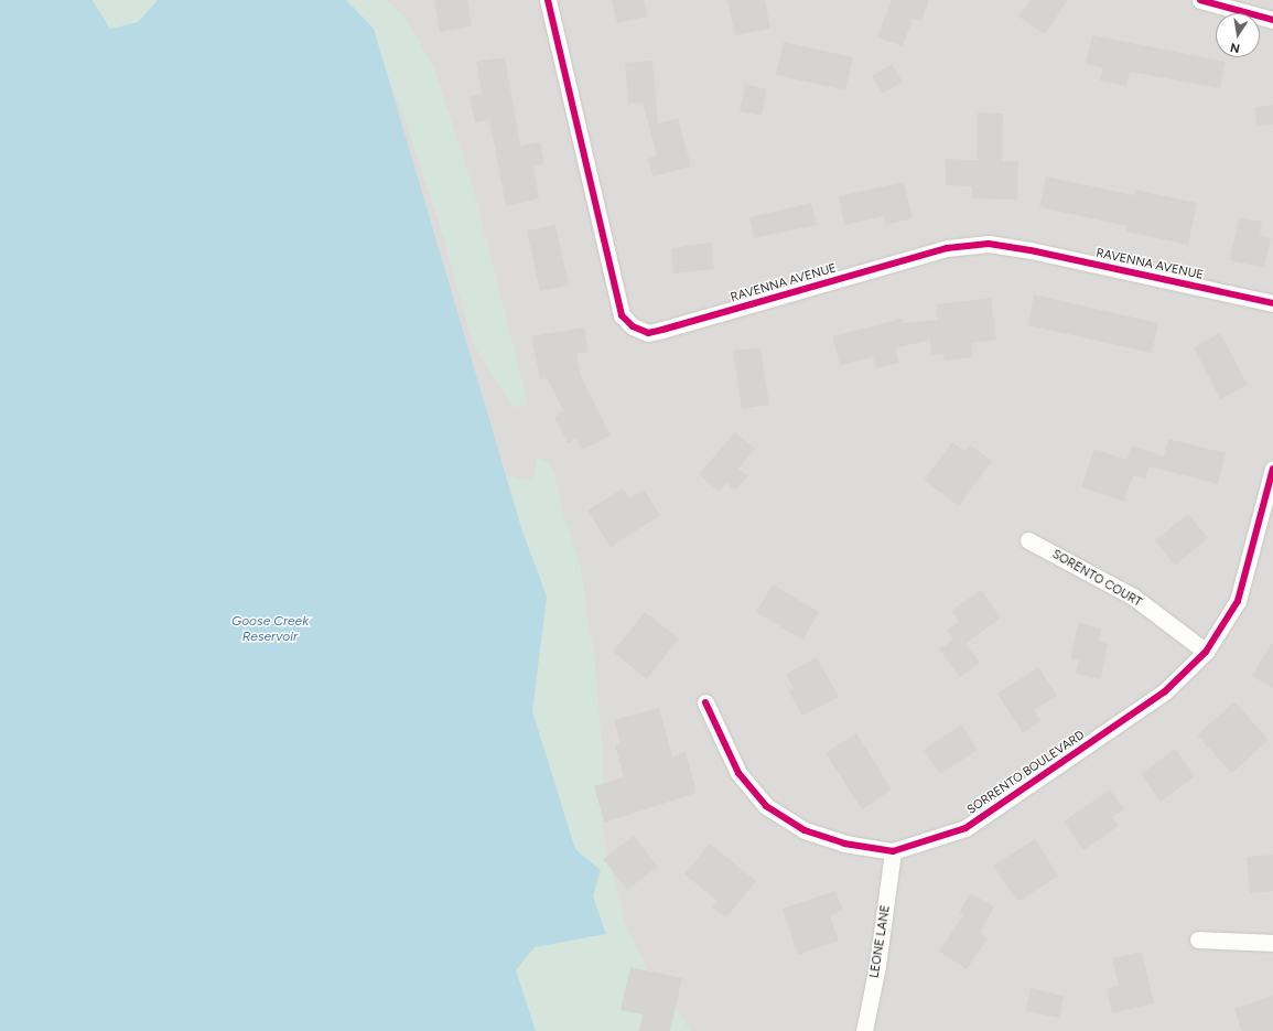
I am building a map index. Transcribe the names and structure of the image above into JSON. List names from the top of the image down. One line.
{"streets":{"street":["RAVENNA AVENUE","SORENTO COURT","SORRENTO BOULEVARD","LEONE LANE"]},"crossings":[["SORENTO COURT","SORRENTO BOULEVARD"],["SORRENTO BOULEVARD","LEONE LANE"]],"water":["Goose Creek Reservoir"],"north":"bottom"}
